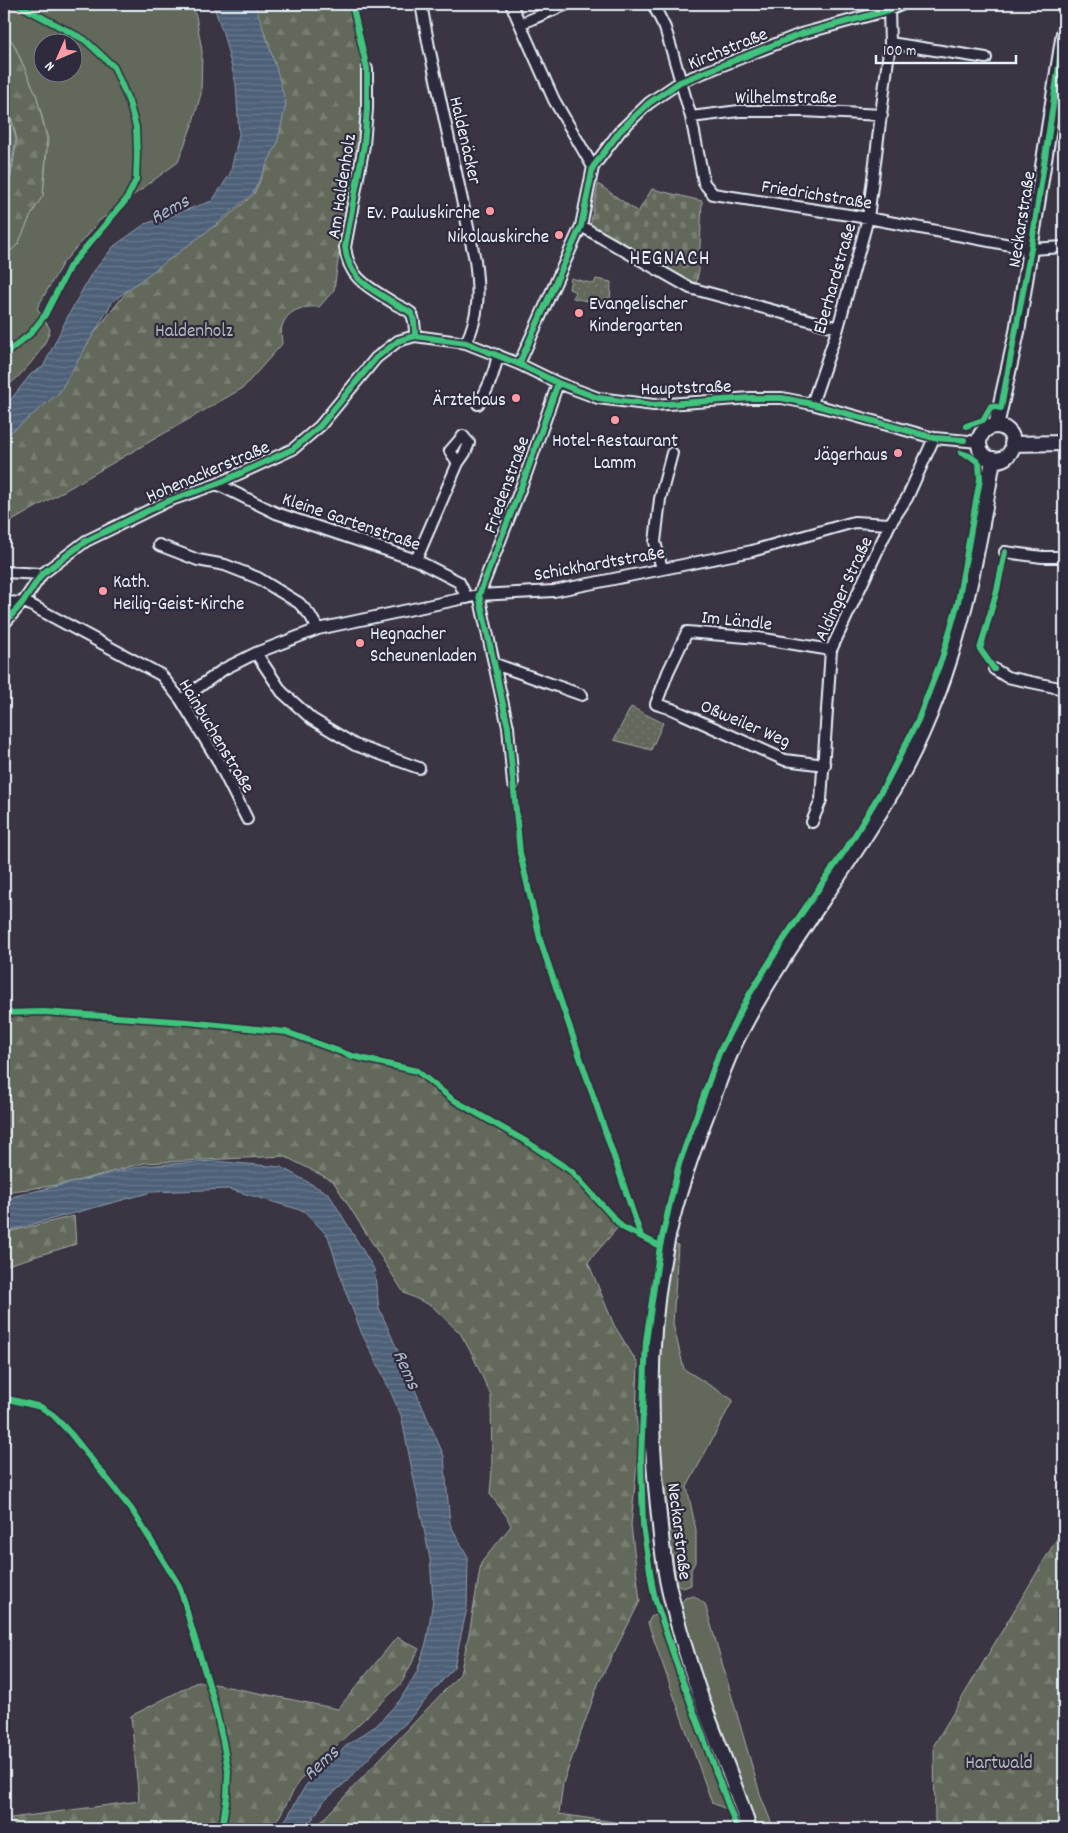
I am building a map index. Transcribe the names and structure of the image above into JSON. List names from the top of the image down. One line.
{"streets":{"main road":["Neckarstraße"],"street":["Kirchstraße","Wilhelmstraße","Haldenäcker","Am Haldenholz","Friedrichstraße","Eberhardstraße","Hauptstraße","Hohenackerstraße","Friedenstraße","Kleine Gartenstraße","Schickhardtstraße","Aldinger Straße","Im Ländle","Oßweiler Weg","Hainbuchenstraße"]},"crossings":[["Kirchstraße","Friedrichstraße"],["Kirchstraße","Eberhardstraße"],["Kirchstraße","Hauptstraße"],["Wilhelmstraße","Friedrichstraße"],["Wilhelmstraße","Eberhardstraße"],["Haldenäcker","Hauptstraße"],["Am Haldenholz","Hauptstraße"],["Am Haldenholz","Hohenackerstraße"],["Friedrichstraße","Neckarstraße"],["Friedrichstraße","Eberhardstraße"],["Neckarstraße","Hauptstraße"],["Eberhardstraße","Hauptstraße"],["Hauptstraße","Hohenackerstraße"],["Hauptstraße","Friedenstraße"],["Hauptstraße","Aldinger Straße"],["Hohenackerstraße","Kleine Gartenstraße"],["Hohenackerstraße","Hainbuchenstraße"],["Friedenstraße","Schickhardtstraße"],["Kleine Gartenstraße","Schickhardtstraße"],["Schickhardtstraße","Aldinger Straße"],["Schickhardtstraße","Hainbuchenstraße"],["Aldinger Straße","Im Ländle"],["Aldinger Straße","Oßweiler Weg"],["Im Ländle","Oßweiler Weg"]],"districts":["HEGNACH"],"water":["Rems"],"parks":["Haldenholz","Hartwald"],"places":["Ev. Pauluskirche","Nikolauskirche","Evangelischer Kindergarten","Ärztehaus","Hotel-Restaurant Lamm","Jägerhaus","Kath. Heilig-Geist-Kirche","Hegnacher Scheunenladen"],"scale_bar":"100 m","north":"bottom left"}
